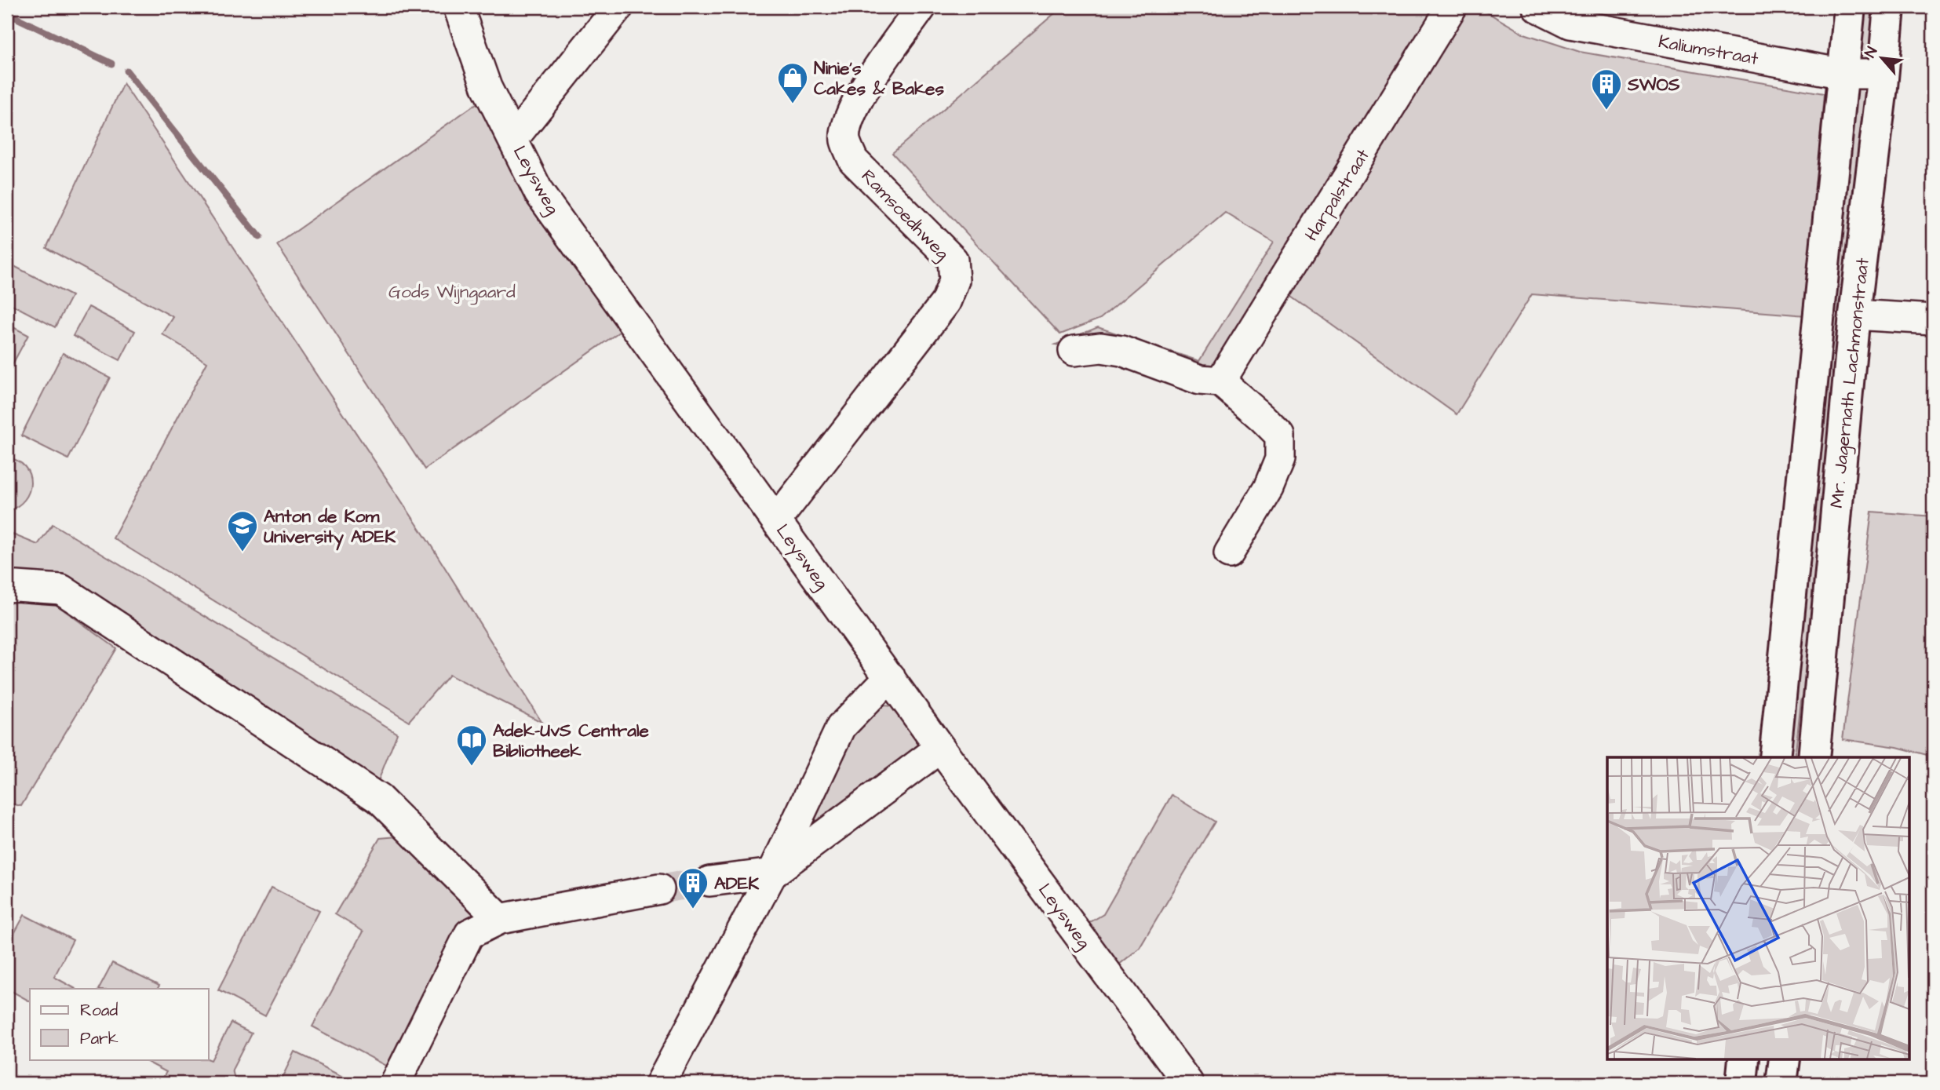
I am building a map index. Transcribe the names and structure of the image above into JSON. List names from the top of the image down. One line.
{"streets":{"main road":["Mr. Jagernath Lachmonstraat"],"street":["Kaliumstraat","Leysweg","Harpalstraat","Ramsoedhweg"]},"crossings":[["Kaliumstraat","Mr. Jagernath Lachmonstraat"],["Leysweg","Ramsoedhweg"]],"parks":["Gods Wijngaard"],"places":{"shop":["Ninie's Cakes & Bakes"],"building":["SWOS","ADEK"],"school or university":["Anton de Kom University ADEK"],"library":["Adek-UvS Centrale Bibliotheek"]},"legend":["Road","Park"],"north":"top left"}
